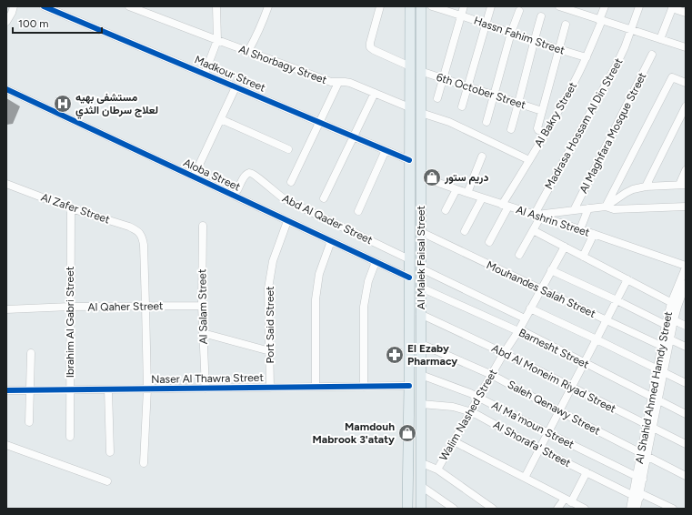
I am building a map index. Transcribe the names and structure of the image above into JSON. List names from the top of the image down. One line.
{"streets":{"main road":["Al Malek Faisal Street"],"street":["Hassn Fahim Street","Al Shorbagy Street","Madkour Street","6th October Street","Al Bakry Street","Madrasa Hossam Al Din Street","Al Maghfara Mosque Street","Aloba Street","Al Zafer Street","Abd Al Qader Street","Al Ashrin Street","Mouhandes Salah Street","Al Qaher Street","Al Salam Street","Ibrahim Al Gabri Street","Port Said Street","Barnesht Street","Naser Al Thawra Street","Abd Al Moneim Riyad Street","Al Shahid Ahmed Hamdy Street","Saleh Qenawy Street","Walim Nashed Street","Al Ma'moun Street","Al Shorafa' Street"]},"crossings":[["Hassn Fahim Street","Al Bakry Street"],["Al Shorbagy Street","Al Malek Faisal Street"],["Madkour Street","Al Malek Faisal Street"],["6th October Street","Al Malek Faisal Street"],["Al Bakry Street","Al Ashrin Street"],["Madrasa Hossam Al Din Street","Al Ashrin Street"],["Aloba Street","Al Malek Faisal Street"],["Aloba Street","Port Said Street"],["Al Zafer Street","Al Qaher Street"],["Al Zafer Street","Ibrahim Al Gabri Street"],["Abd Al Qader Street","Al Malek Faisal Street"],["Al Ashrin Street","Al Malek Faisal Street"],["Al Ashrin Street","Al Shahid Ahmed Hamdy Street"],["Al Malek Faisal Street","Mouhandes Salah Street"],["Al Malek Faisal Street","Barnesht Street"],["Al Malek Faisal Street","Naser Al Thawra Street"],["Al Malek Faisal Street","Abd Al Moneim Riyad Street"],["Al Malek Faisal Street","Saleh Qenawy Street"],["Al Malek Faisal Street","Al Ma'moun Street"],["Al Malek Faisal Street","Al Shorafa' Street"],["Mouhandes Salah Street","Al Shahid Ahmed Hamdy Street"],["Mouhandes Salah Street","Walim Nashed Street"],["Al Qaher Street","Al Salam Street"],["Al Qaher Street","Ibrahim Al Gabri Street"],["Al Salam Street","Naser Al Thawra Street"],["Ibrahim Al Gabri Street","Naser Al Thawra Street"],["Port Said Street","Naser Al Thawra Street"],["Barnesht Street","Al Shahid Ahmed Hamdy Street"],["Barnesht Street","Walim Nashed Street"],["Abd Al Moneim Riyad Street","Al Shahid Ahmed Hamdy Street"],["Abd Al Moneim Riyad Street","Walim Nashed Street"],["Al Shahid Ahmed Hamdy Street","Saleh Qenawy Street"],["Al Shahid Ahmed Hamdy Street","Al Ma'moun Street"],["Al Shahid Ahmed Hamdy Street","Al Shorafa' Street"],["Saleh Qenawy Street","Walim Nashed Street"],["Walim Nashed Street","Al Ma'moun Street"],["Walim Nashed Street","Al Shorafa' Street"]],"places":{"hospital":["مستشفى بهيه لعلاج سرطان الثدي"],"shop":["دريم ستور","Mamdouh Mabrook 3'ataty"],"pharmacy":["El Ezaby Pharmacy"]},"scale_bar":"100 m"}
